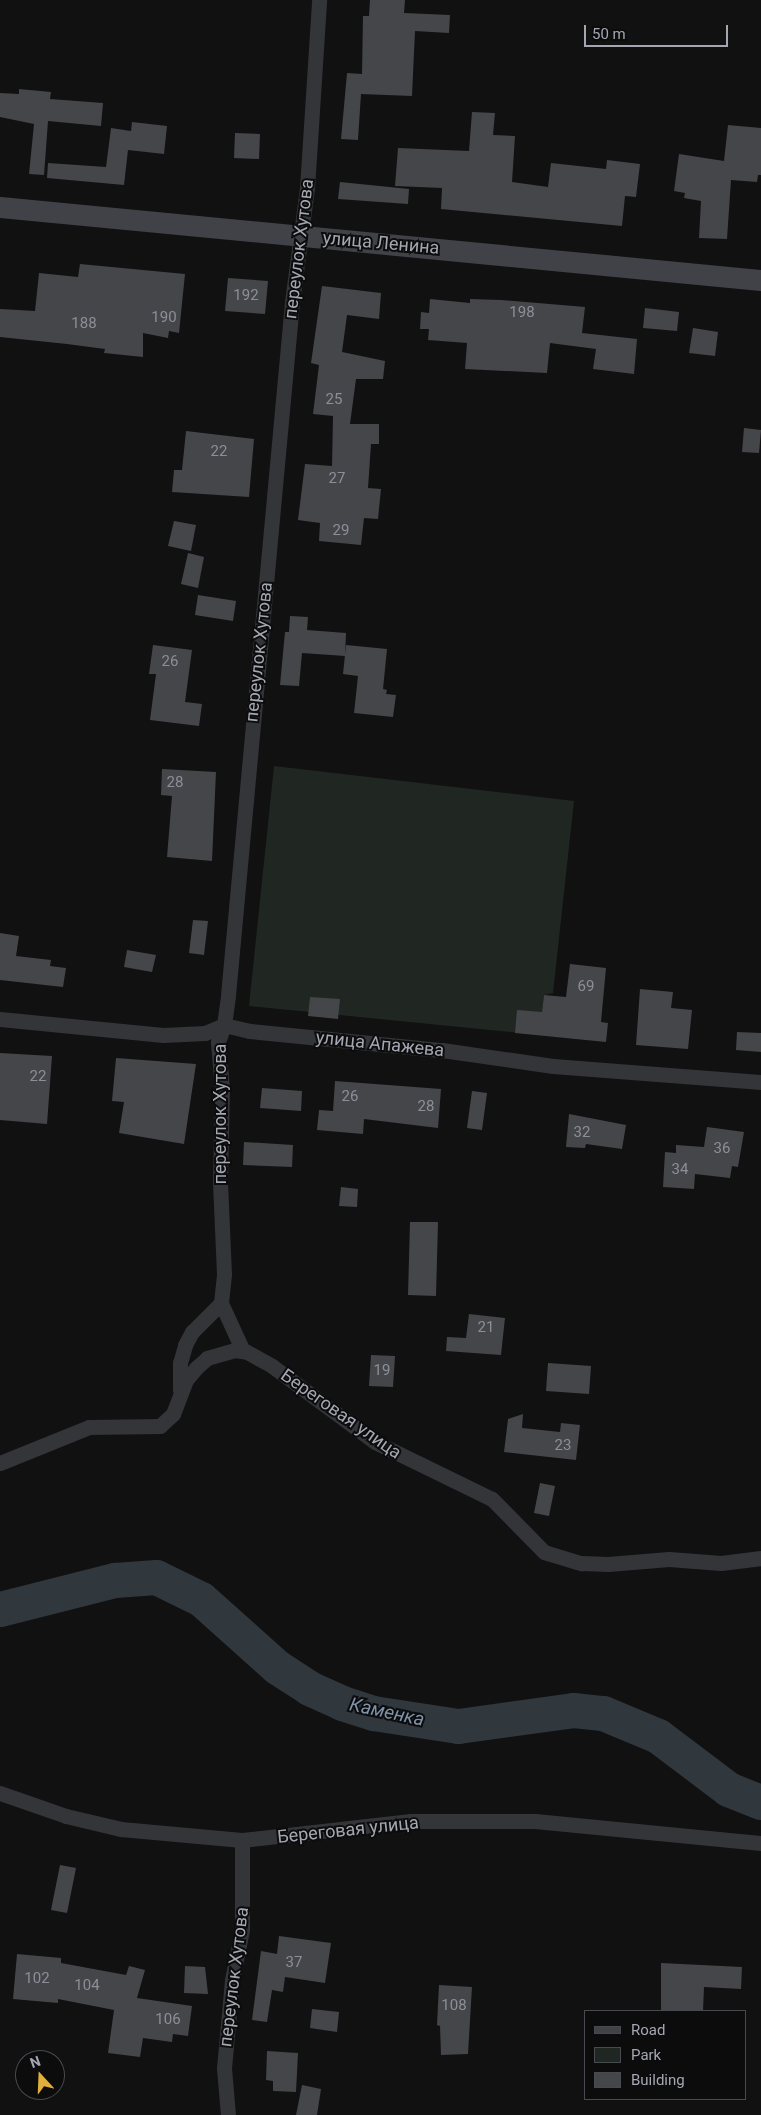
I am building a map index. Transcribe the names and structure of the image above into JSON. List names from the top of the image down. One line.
{"streets":{"street":["улица Ленина","переулок Хутова","улица Апажева","Береговая улица"]},"crossings":[["улица Ленина","переулок Хутова"],["переулок Хутова","улица Апажева"],["переулок Хутова","Береговая улица"]],"water":["Каменка"],"house_numbers":["192","198","190","188","25","22","27","29","26","28","69","22","26","28","32","36","34","21","19","23","37","102","104","108","106"],"legend":["Road","Park","Building"],"scale_bar":"50 m","north":"top"}
